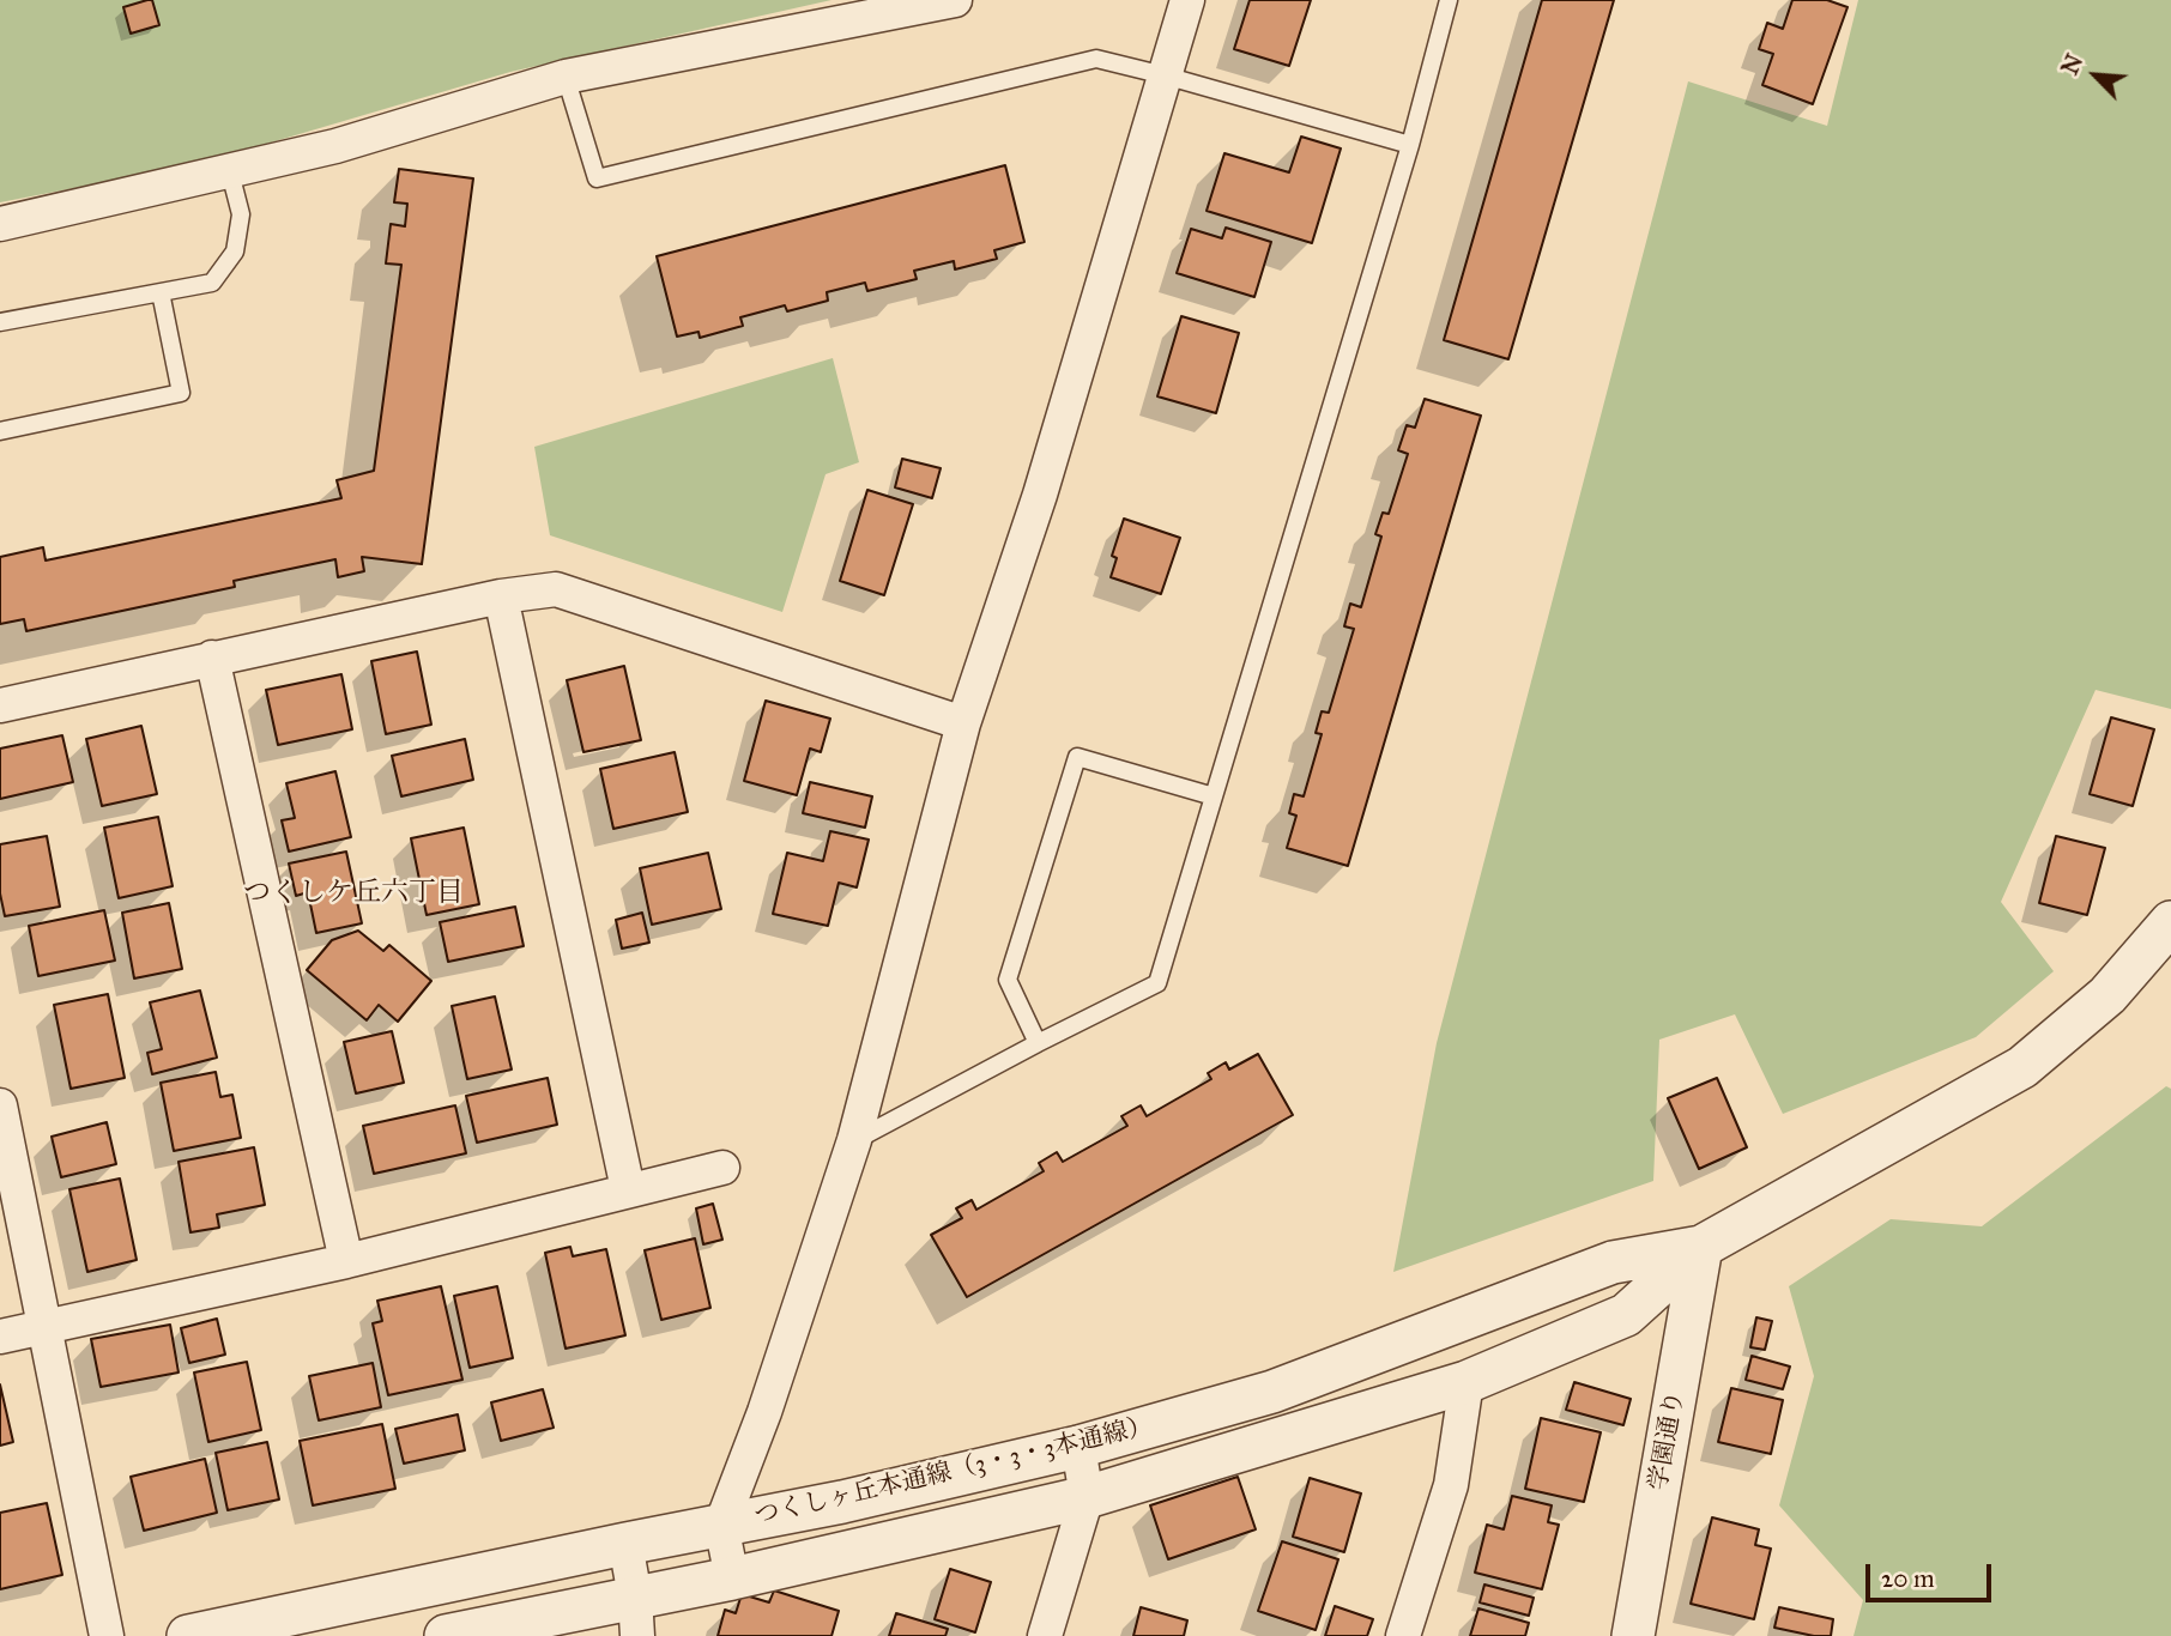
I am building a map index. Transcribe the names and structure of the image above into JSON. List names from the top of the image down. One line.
{"streets":{"street":["学園通り","つくしヶ丘本通線（3・3・3本通線）"]},"crossings":[["学園通り","つくしヶ丘本通線（3・3・3本通線）"]],"districts":["つくしケ丘六丁目"],"scale_bar":"20 m","north":"top left"}
